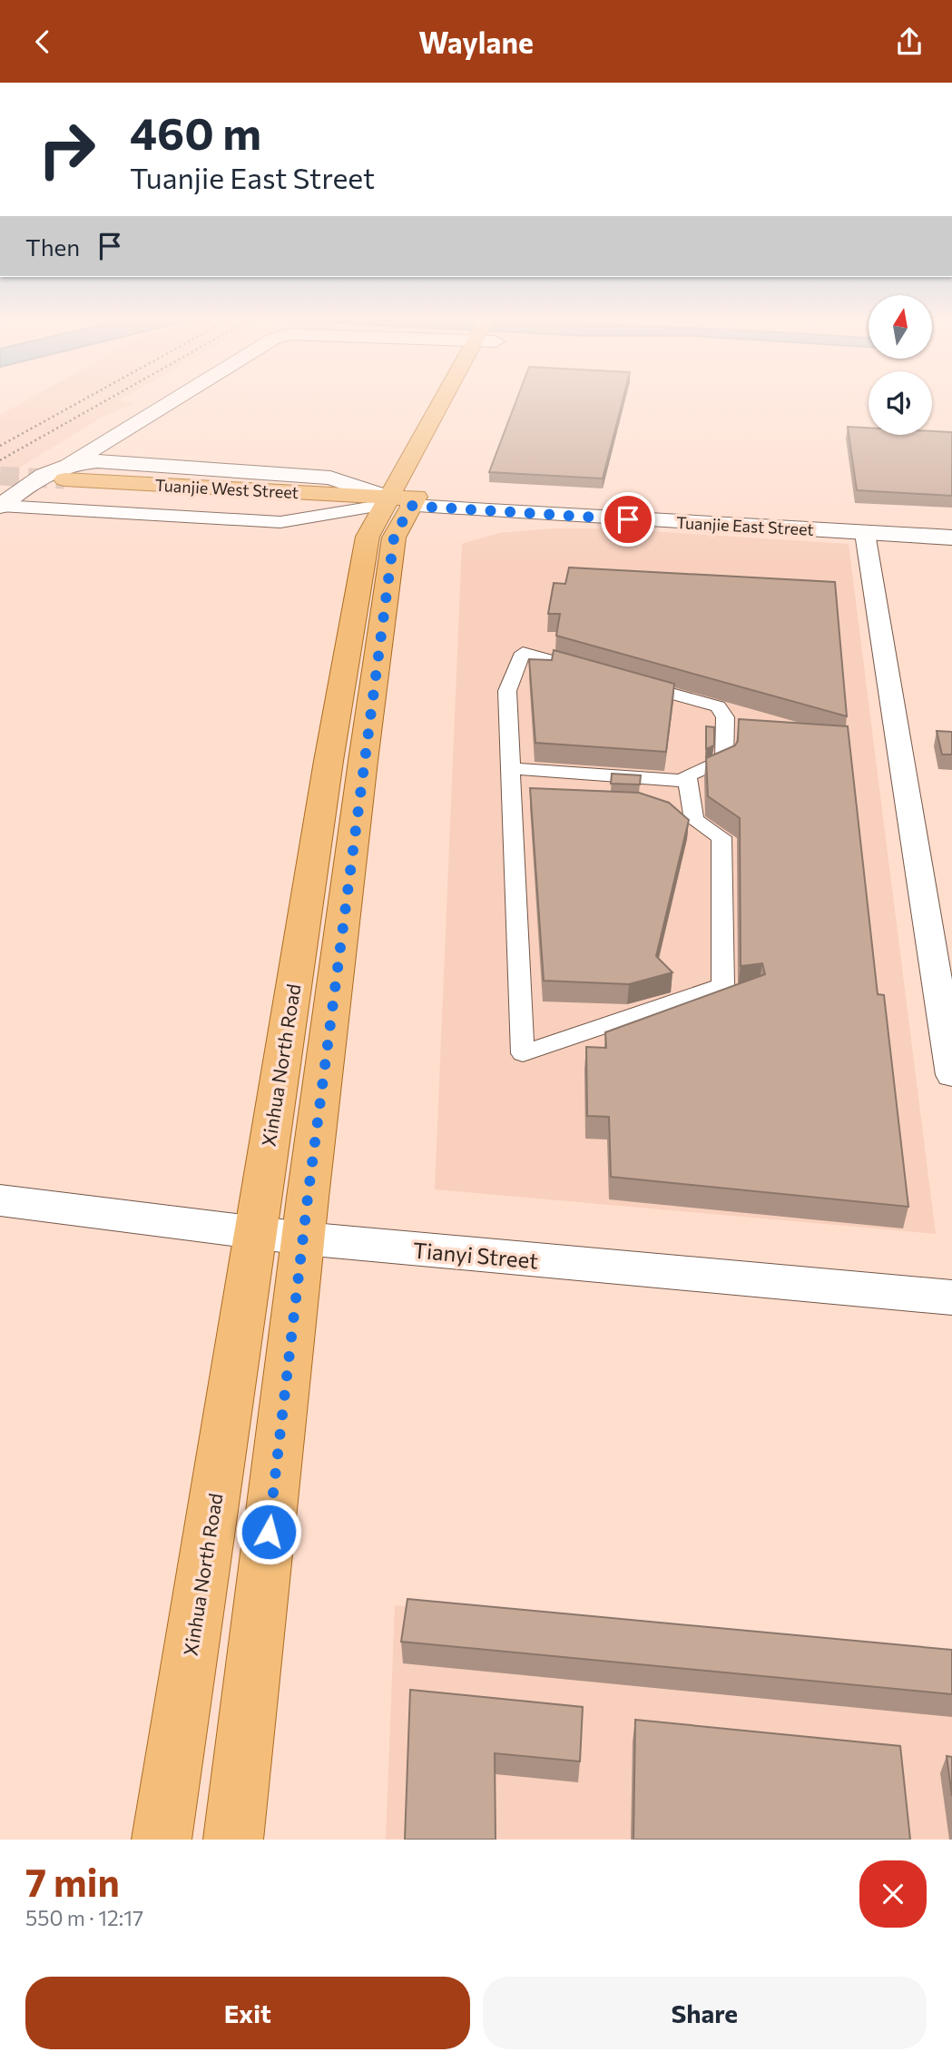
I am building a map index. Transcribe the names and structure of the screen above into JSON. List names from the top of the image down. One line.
{"streets":{"main road":["Tuanjie West Street","Xinhua North Road"],"street":["Tuanjie East Street","Tianyi Street"]},"crossings":[["Tuanjie West Street","Tuanjie East Street"],["Tuanjie West Street","Xinhua North Road"],["Tuanjie East Street","Xinhua North Road"],["Xinhua North Road","Tianyi Street"]],"north":"top","page":{"header":"Waylane","turn":["460 m","Tuanjie East Street"],"then":"Then","heading":["7 min","550 m · 12:17"],"buttons":["Exit","Share"]}}
